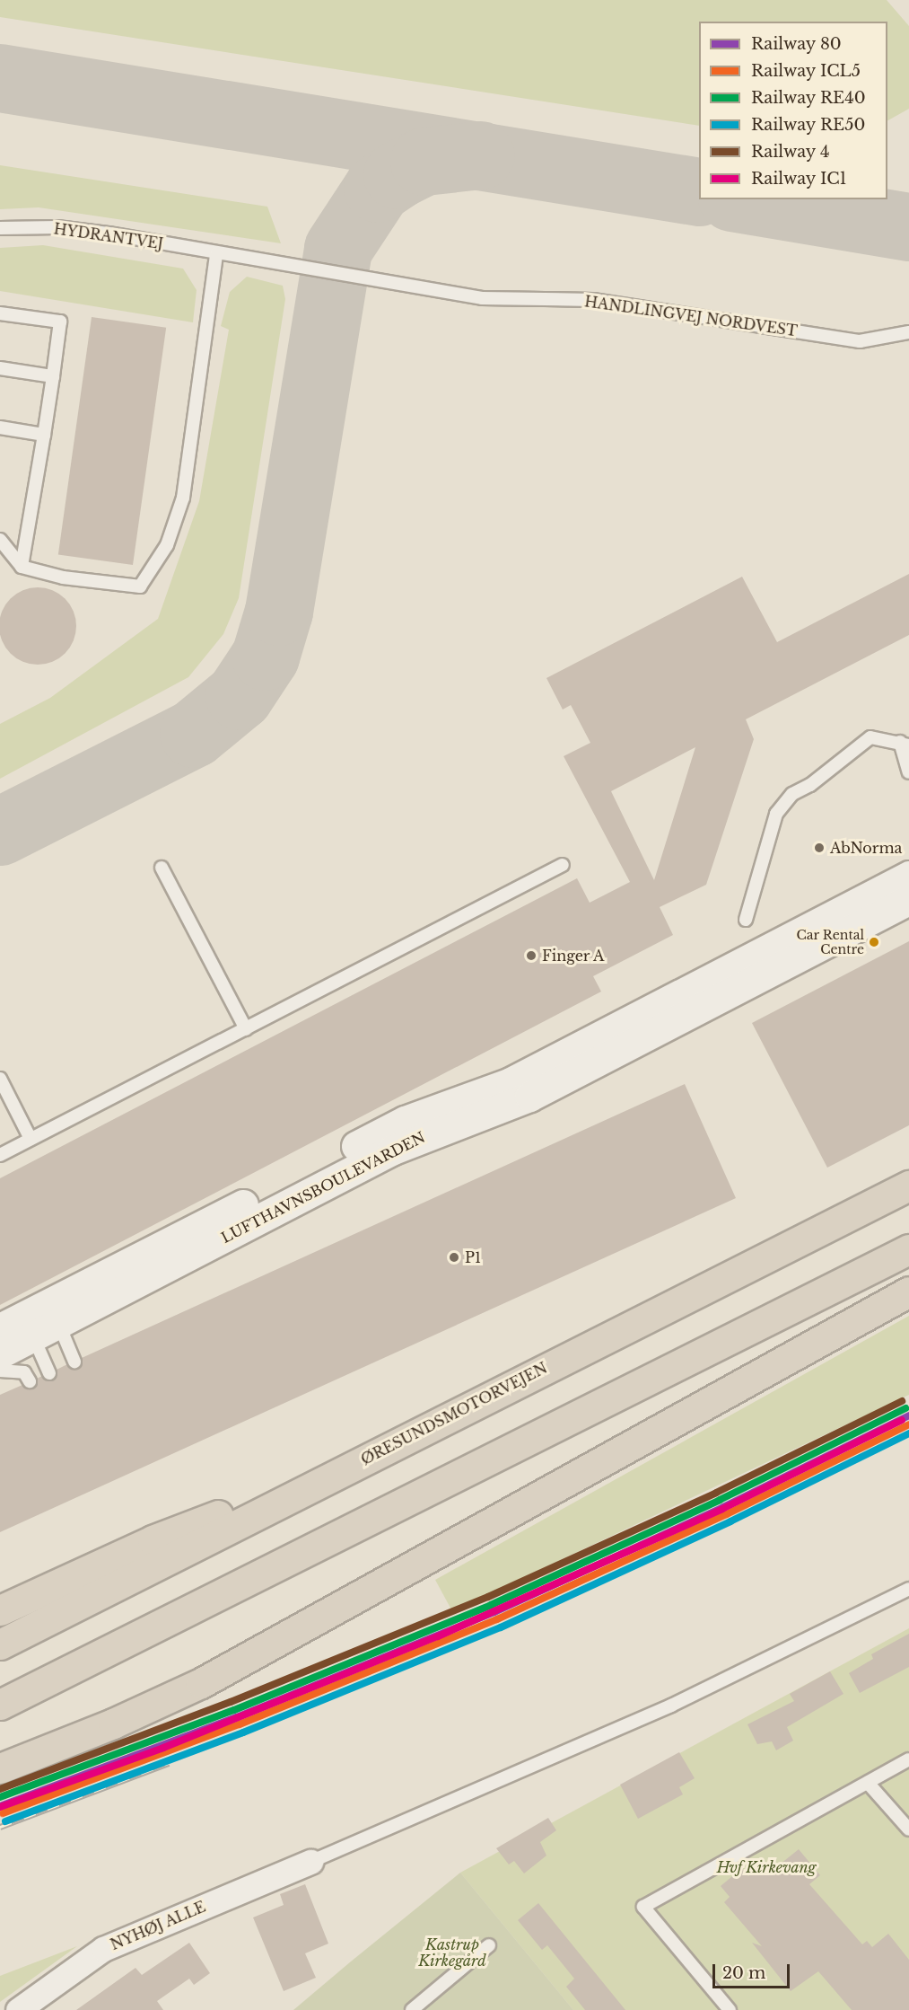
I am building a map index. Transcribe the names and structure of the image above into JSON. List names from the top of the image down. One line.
{"streets":{"highway":["ØRESUNDSMOTORVEJEN"],"street":["LUFTHAVNSBOULEVARDEN","NYHØJ ALLE"],"lane":["HYDRANTVEJ","HANDLINGVEJ NORDVEST"]},"crossings":[["HYDRANTVEJ","HANDLINGVEJ NORDVEST"]],"parks":["Hvf Kirkevang","Kastrup Kirkegård"],"places":["AbNorma","Car Rental Centre","Finger A","P1"],"lines":["rail line 4","rail line RE40","rail line 80","rail line IC1","rail line ICL5","rail line RE50"],"legend":["Railway 80","Railway ICL5","Railway RE40","Railway RE50","Railway 4","Railway IC1"],"scale_bar":"20 m"}
